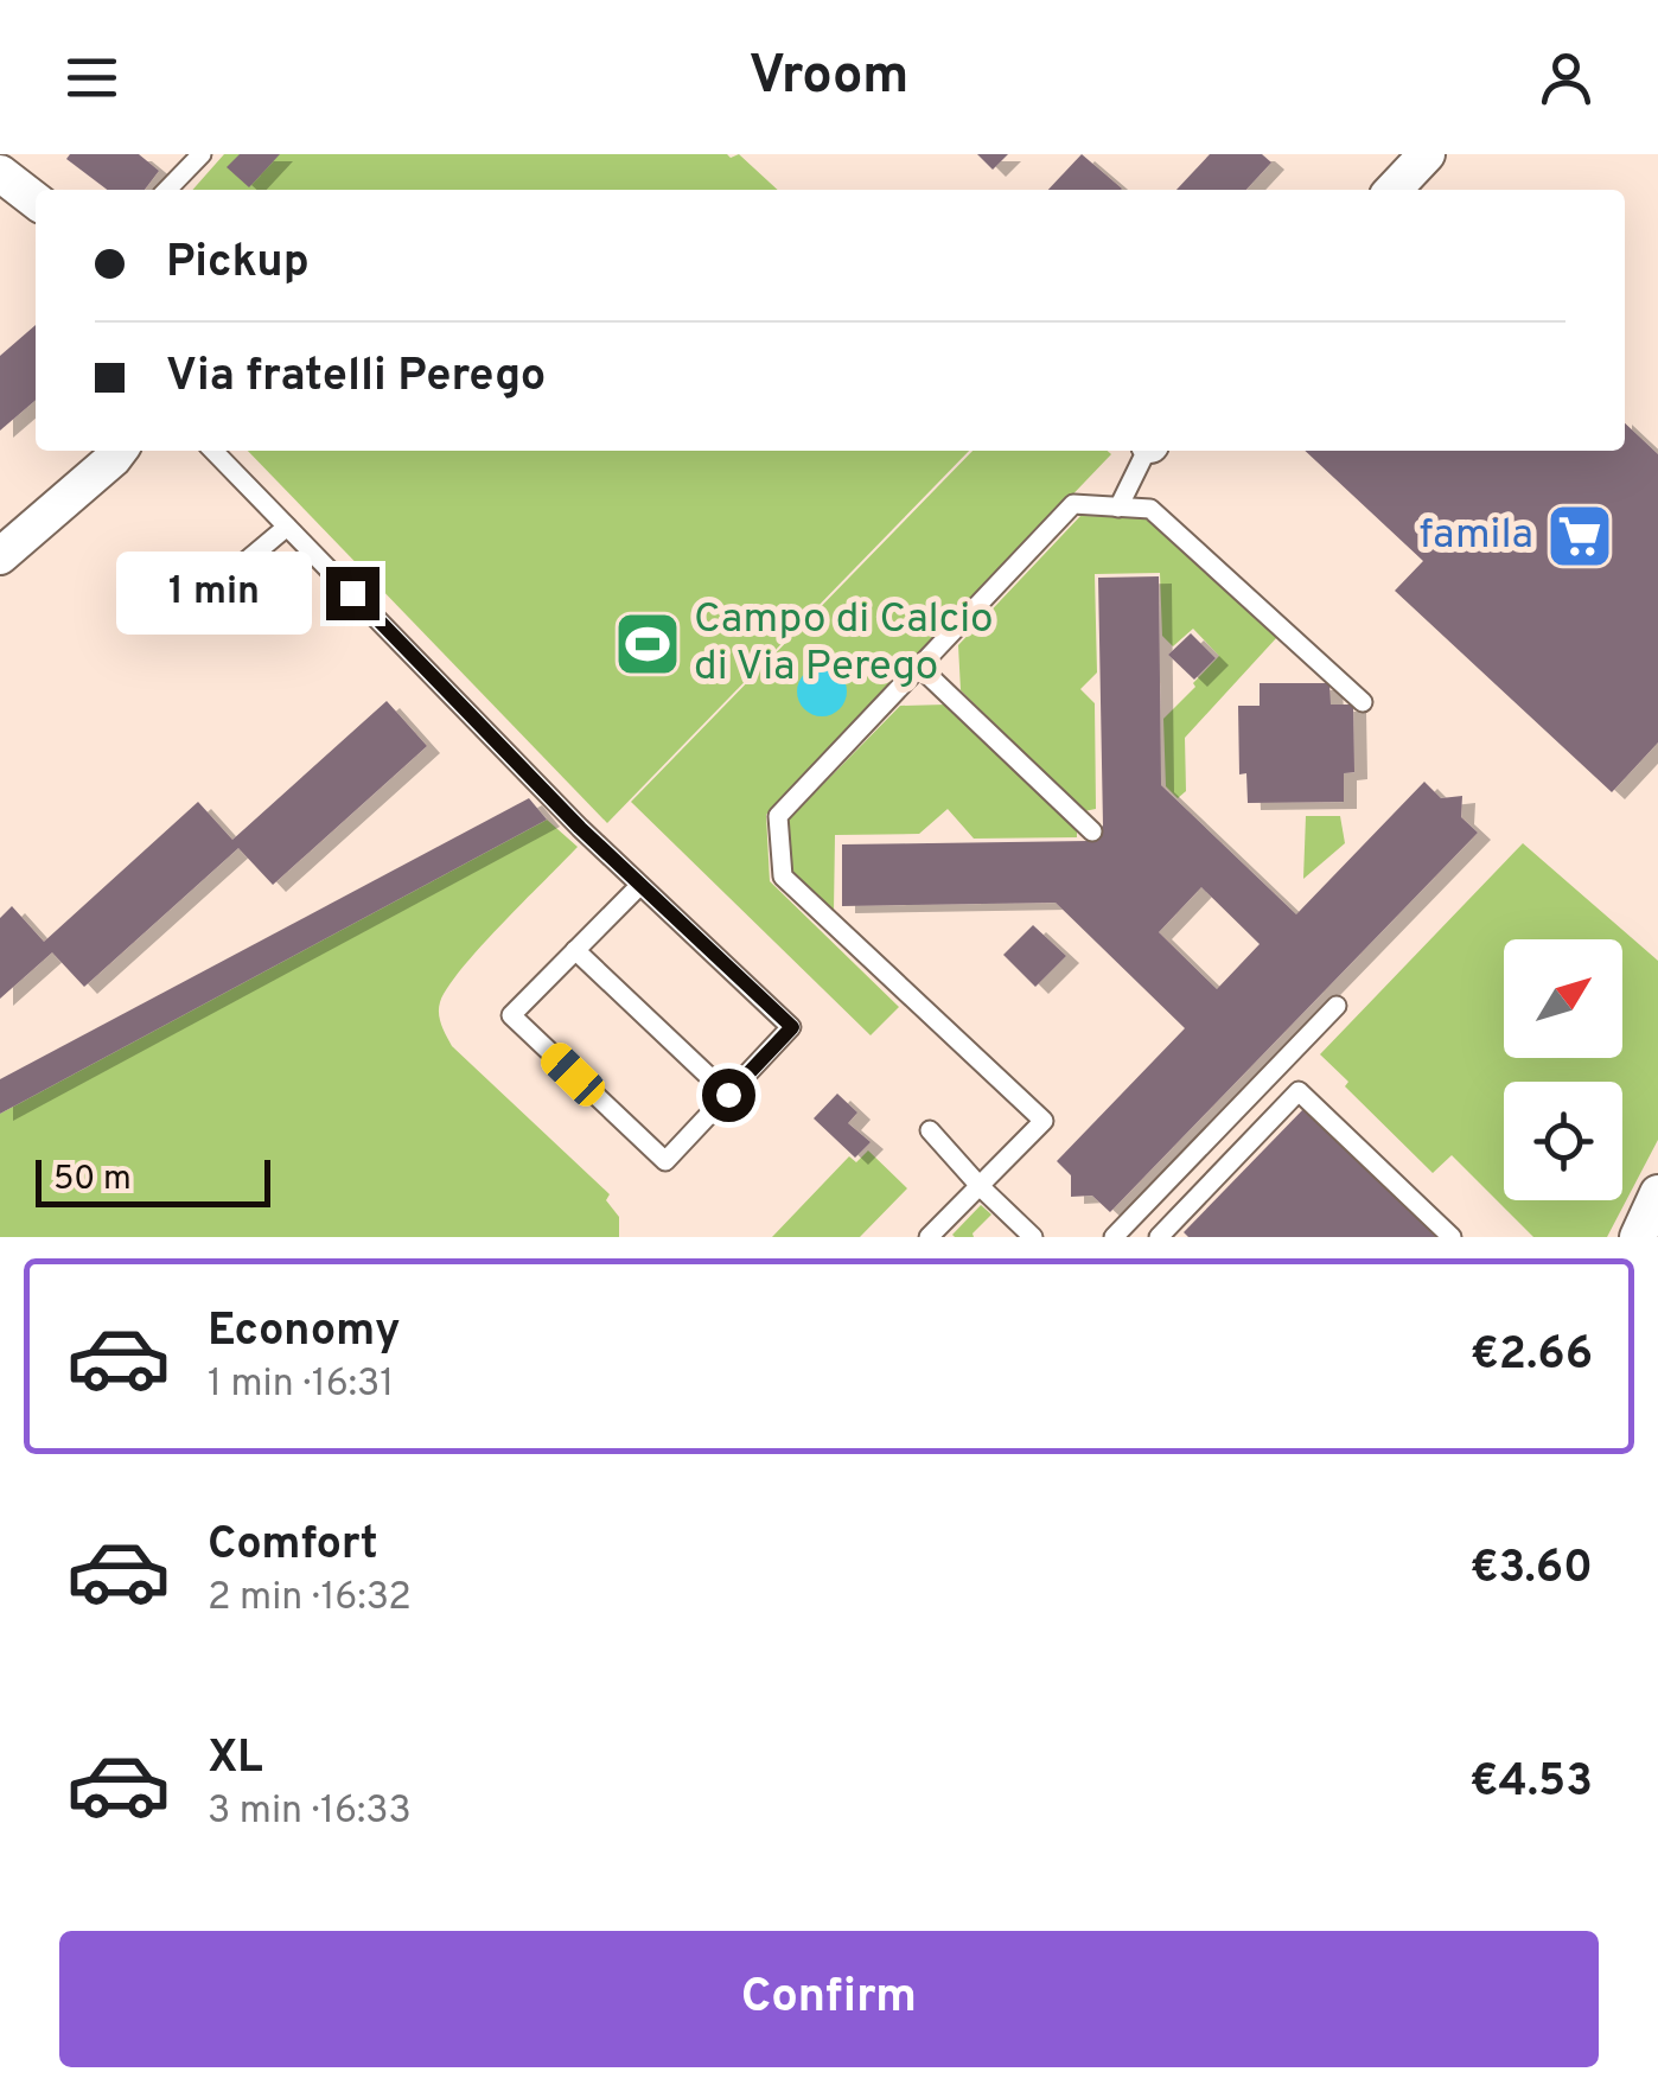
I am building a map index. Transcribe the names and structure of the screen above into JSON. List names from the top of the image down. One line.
{"places":{"supermarket":["famila"],"sports":["Campo di Calcio di Via Perego"]},"scale_bar":"50 m","north":"top right","page":{"header":"Vroom","banner":["Pickup","Via fratelli Perego"],"bubble":"1 min","scale":"50 m","list":[{"name":"Economy","note":"1 min · 16:31","value":"€2.66"},{"name":"Comfort","note":"2 min · 16:32","value":"€3.60"},{"name":"XL","note":"3 min · 16:33","value":"€4.53"}],"buttons":"Confirm"}}
